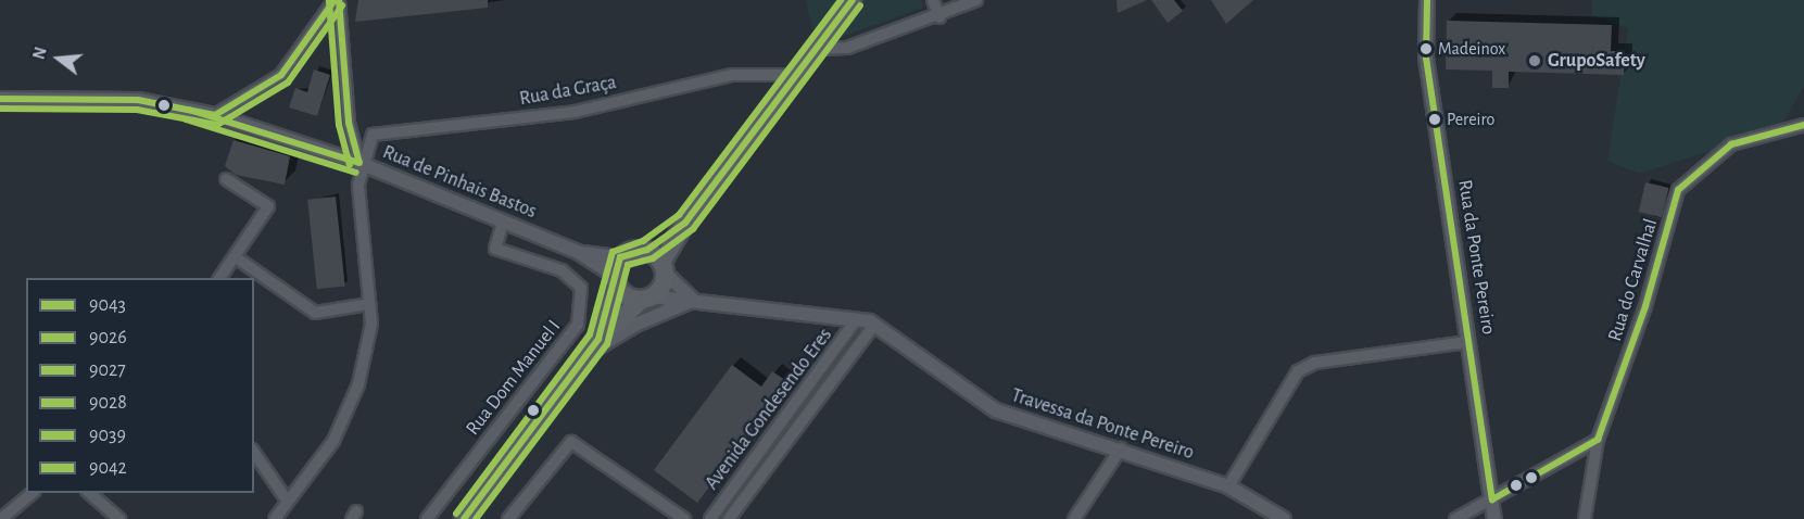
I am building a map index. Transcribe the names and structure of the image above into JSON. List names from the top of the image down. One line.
{"streets":{"street":["Rua da Graça","Rua de Pinhais Bastos","Rua da Ponte Pereiro","Rua do Carvalhal","Rua Dom Manuel I","Avenida Gondesendo Eres","Travessa da Ponte Pereiro"]},"crossings":[["Rua da Graça","Rua de Pinhais Bastos"],["Rua de Pinhais Bastos","Rua Dom Manuel I"],["Avenida Gondesendo Eres","Travessa da Ponte Pereiro"]],"places":["Madeinox","GrupoSafety","Pereiro"],"lines":["transit line 9043","transit line 9026","transit line 9028","transit line 9039","transit line 9042","transit line 9027"],"legend":["9043","9026","9027","9028","9039","9042"],"north":"left"}
